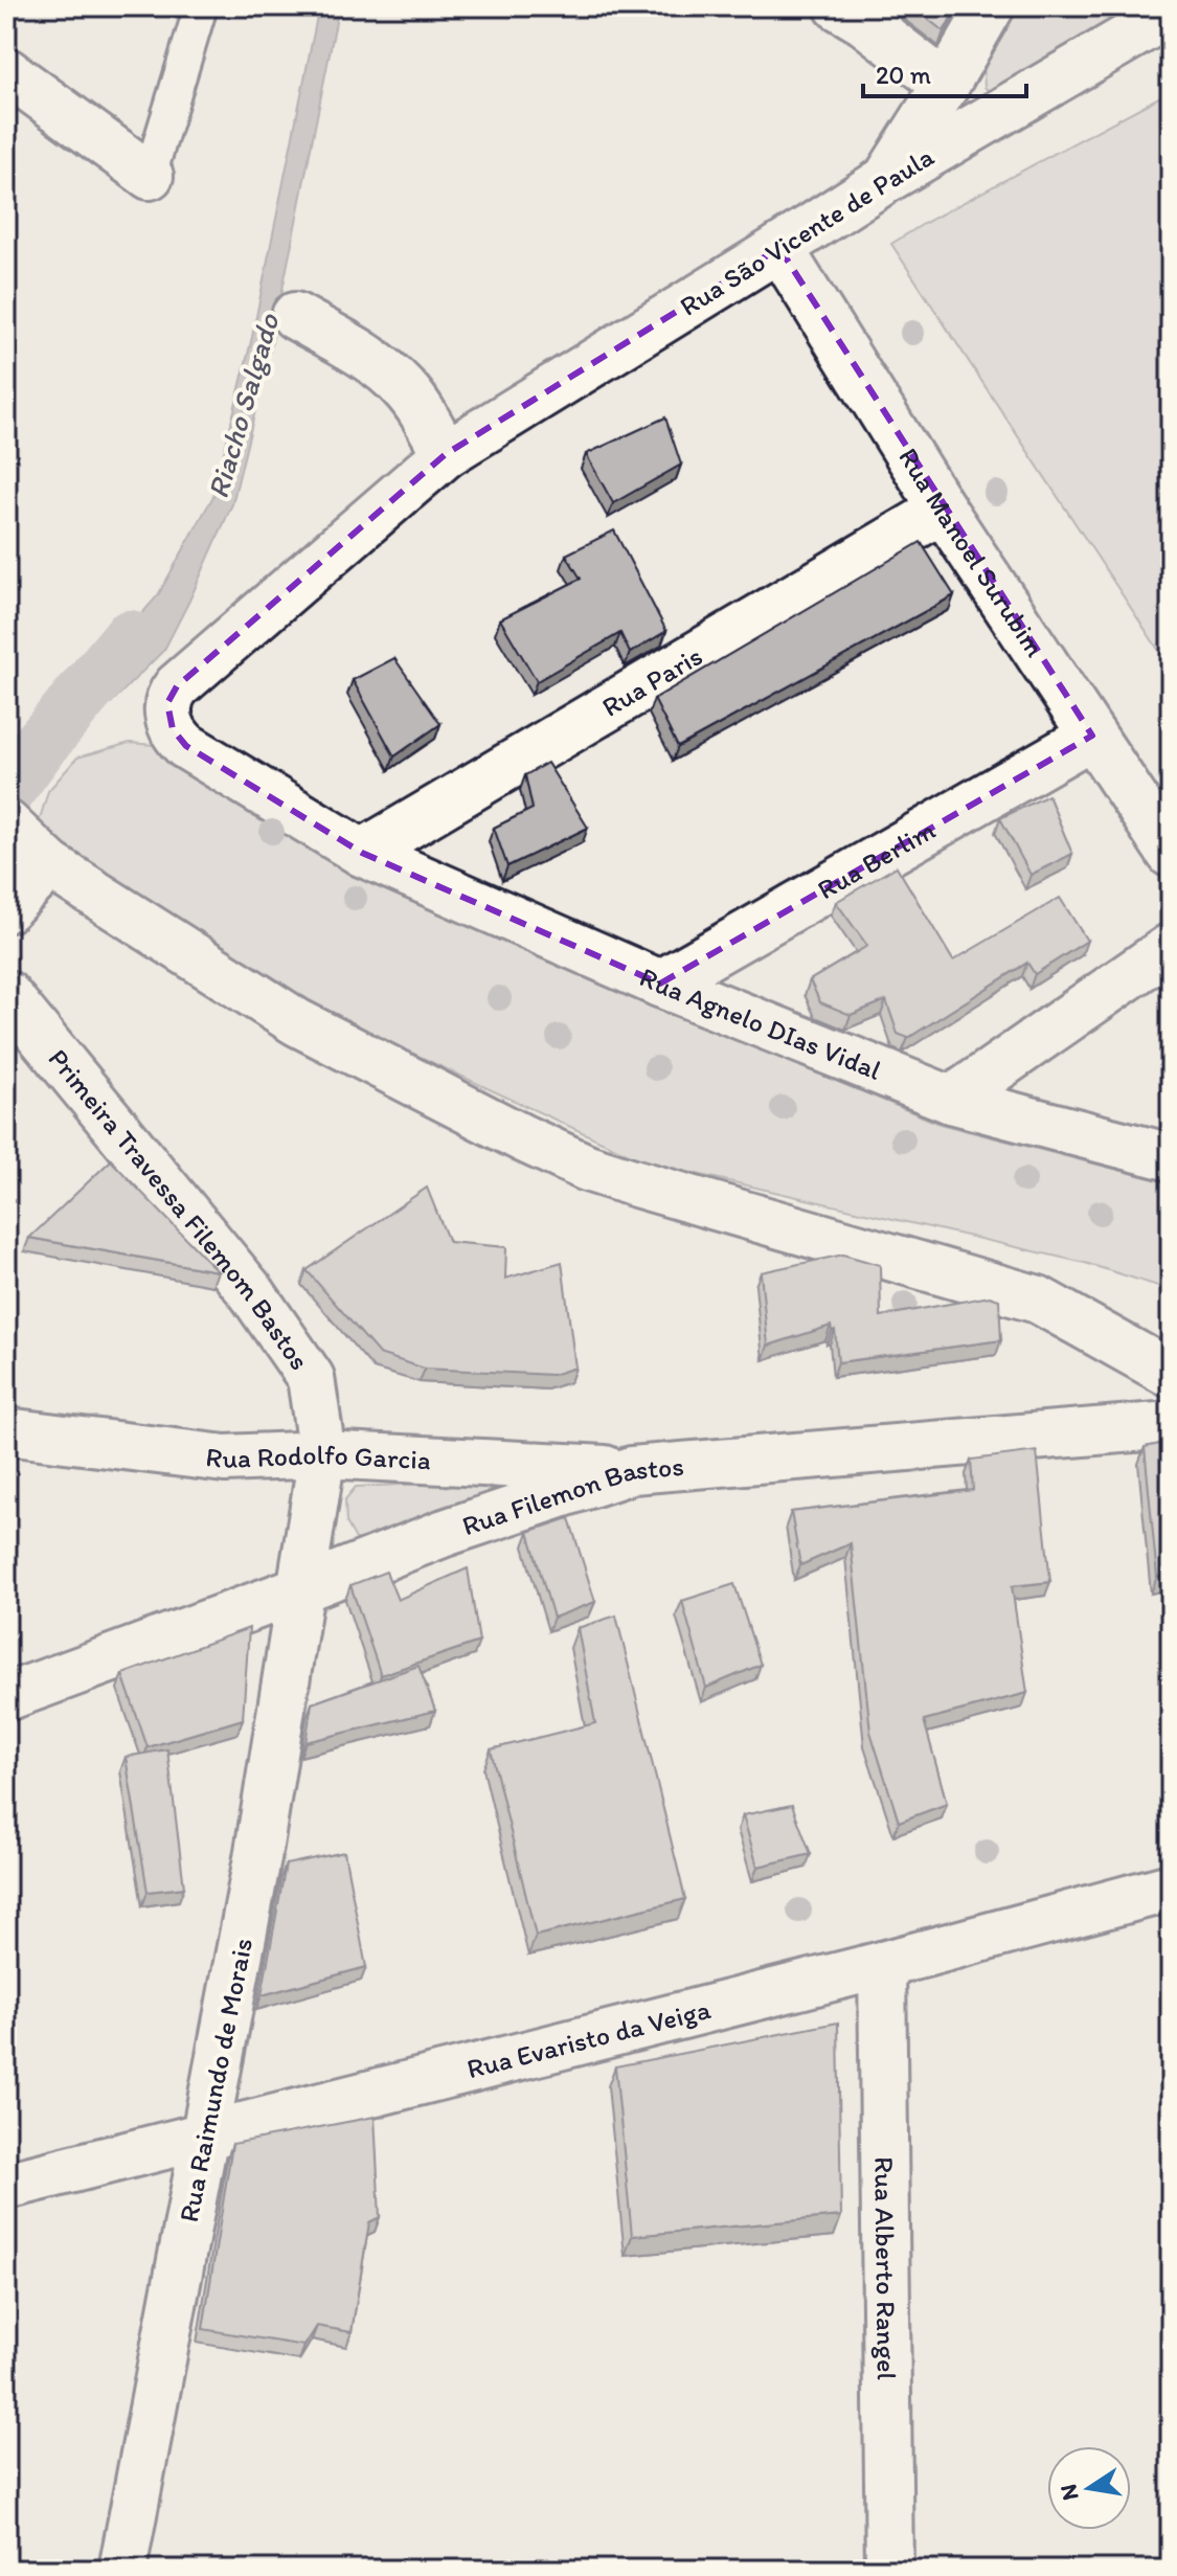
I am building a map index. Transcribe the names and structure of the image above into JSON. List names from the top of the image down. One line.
{"streets":{"street":["Rua São Vicente de Paula","Rua Manoel Surubim","Rua Paris","Rua Berlim","Rua Agnelo DIas Vidal","Primeira Travessa Filemom Bastos","Rua Rodolfo Garcia","Rua Filemon Bastos","Rua Evaristo da Veiga","Rua Raimundo de Morais","Rua Alberto Rangel"]},"crossings":[["Rua São Vicente de Paula","Rua Manoel Surubim"],["Rua São Vicente de Paula","Rua Paris"],["Rua São Vicente de Paula","Rua Agnelo DIas Vidal"],["Rua Manoel Surubim","Rua Paris"],["Rua Manoel Surubim","Rua Berlim"],["Rua Paris","Rua Agnelo DIas Vidal"],["Rua Berlim","Rua Agnelo DIas Vidal"],["Primeira Travessa Filemom Bastos","Rua Rodolfo Garcia"],["Primeira Travessa Filemom Bastos","Rua Filemon Bastos"],["Primeira Travessa Filemom Bastos","Rua Raimundo de Morais"],["Rua Rodolfo Garcia","Rua Filemon Bastos"],["Rua Filemon Bastos","Rua Raimundo de Morais"],["Rua Evaristo da Veiga","Rua Raimundo de Morais"],["Rua Evaristo da Veiga","Rua Alberto Rangel"]],"water":["Riacho Salgado"],"scale_bar":"20 m","north":"left"}
